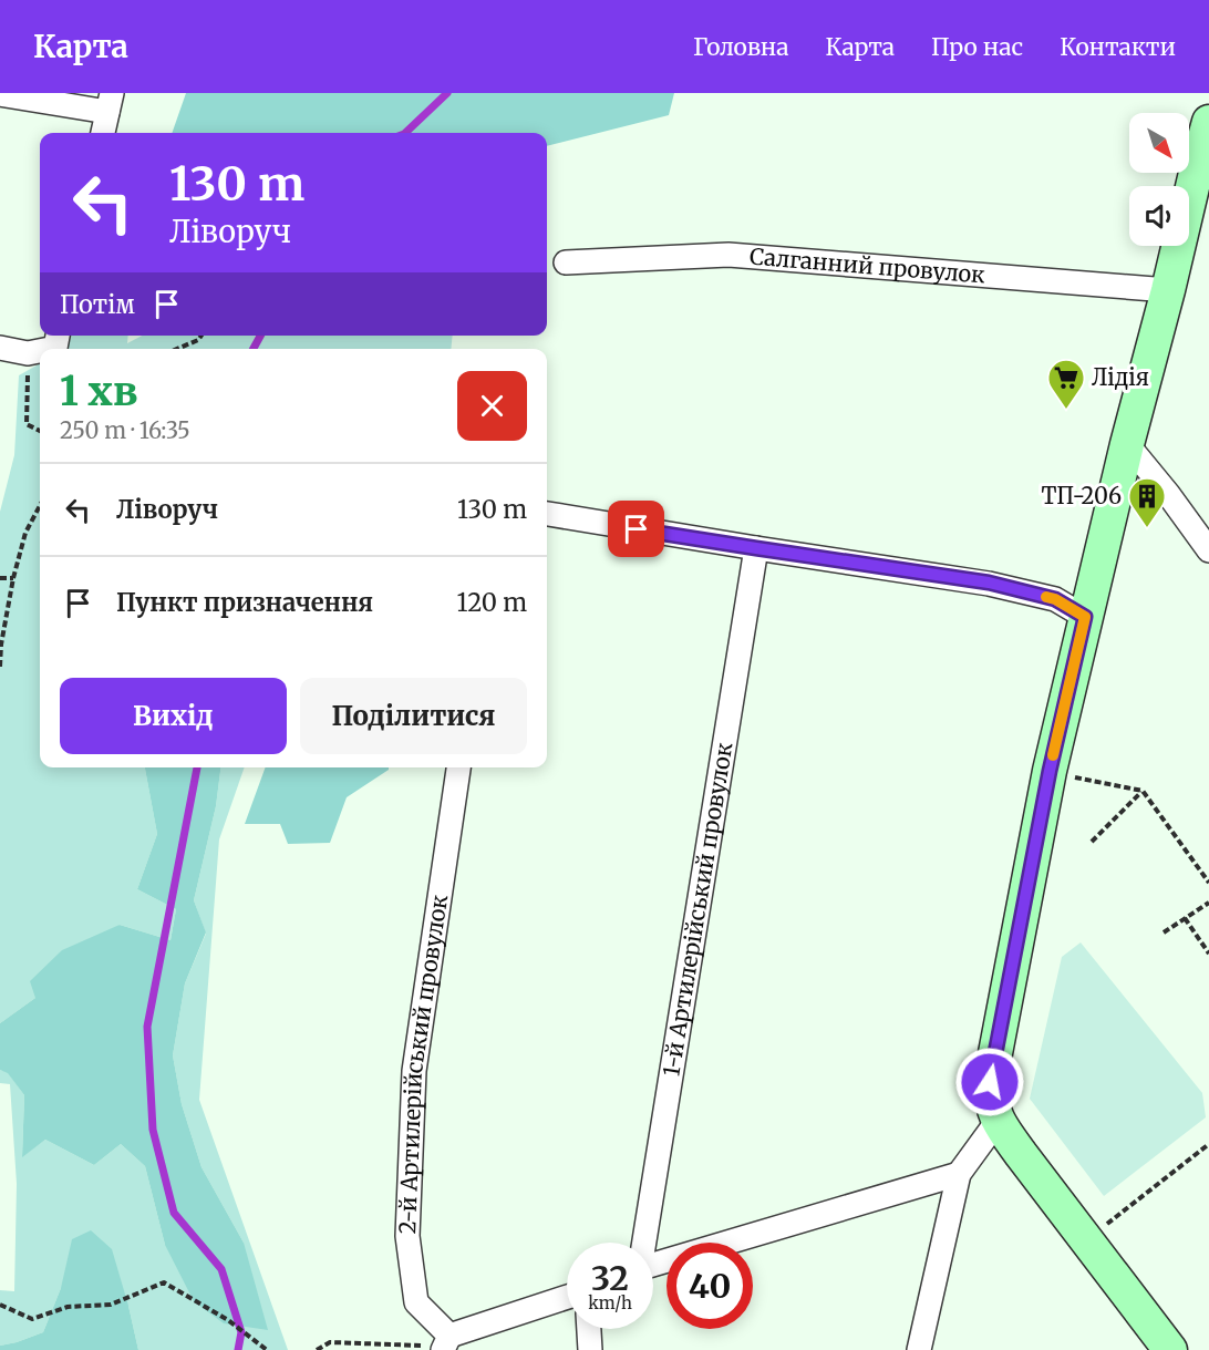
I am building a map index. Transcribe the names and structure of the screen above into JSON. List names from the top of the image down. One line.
{"streets":{"street":["Салганний провулок","1-й Артилерійський провулок","2-й Артилерійський провулок"]},"places":{"supermarket":["Лідія"],"building":["ТП-206"]},"north":"bottom right","page":{"header":"Карта","nav":["Головна","Карта","Про нас","Контакти"],"turn":["130 m","Ліворуч"],"then":"Потім","heading":["1 хв","250 m · 16:35"],"list":[{"name":"Ліворуч","value":"130 m"},{"name":"Пункт призначення","value":"120 m"}],"buttons":["Вихід","Поділитися"],"speed":"32 km/h","limit":"40"}}
